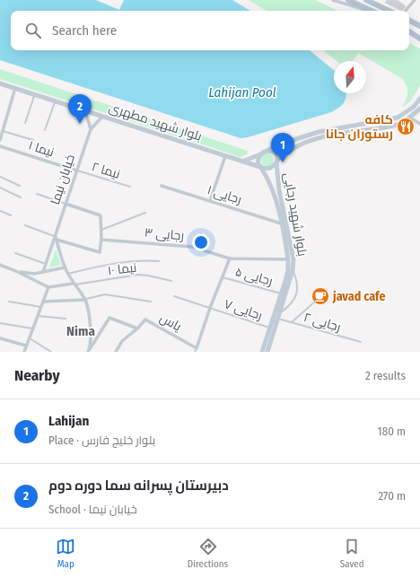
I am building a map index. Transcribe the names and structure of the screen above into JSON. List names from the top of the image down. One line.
{"streets":{"main road":["بلوار شهید مطهری","بلوار شهید رجایی"],"street":["نیما ۱","خیابان نیما","رجایی ۱","رجایی ۳","یاس"],"lane":["نیما ۲","نیما ۱۰","رجایی ۵","رجایی ۷","رجایی ۲"]},"crossings":[["بلوار شهید مطهری","خیابان نیما"],["بلوار شهید مطهری","بلوار شهید رجایی"],["نیما ۱","نیما ۲"],["نیما ۱","خیابان نیما"],["نیما ۲","خیابان نیما"],["رجایی ۱","بلوار شهید رجایی"],["بلوار شهید رجایی","رجایی ۳"],["بلوار شهید رجایی","رجایی ۵"],["بلوار شهید رجایی","رجایی ۷"],["بلوار شهید رجایی","رجایی ۲"]],"districts":["Nima"],"water":["Lahijan Pool"],"places":{"restaurant":["کافه رستوران جانا"],"cafe":["javad cafe"]},"north":"top","page":{"search":"Search here","pins":["2","1"],"heading":["Nearby","2 results"],"list":[{"mark":"1","name":"Lahijan","note":"Place · بلوار خلیج فارس","value":"180 m"},{"mark":"2","name":"دبیرستان پسرانه سما دوره دوم","note":"School · خیابان نیما","value":"270 m"}],"nav":["Map","Directions","Saved"]}}
